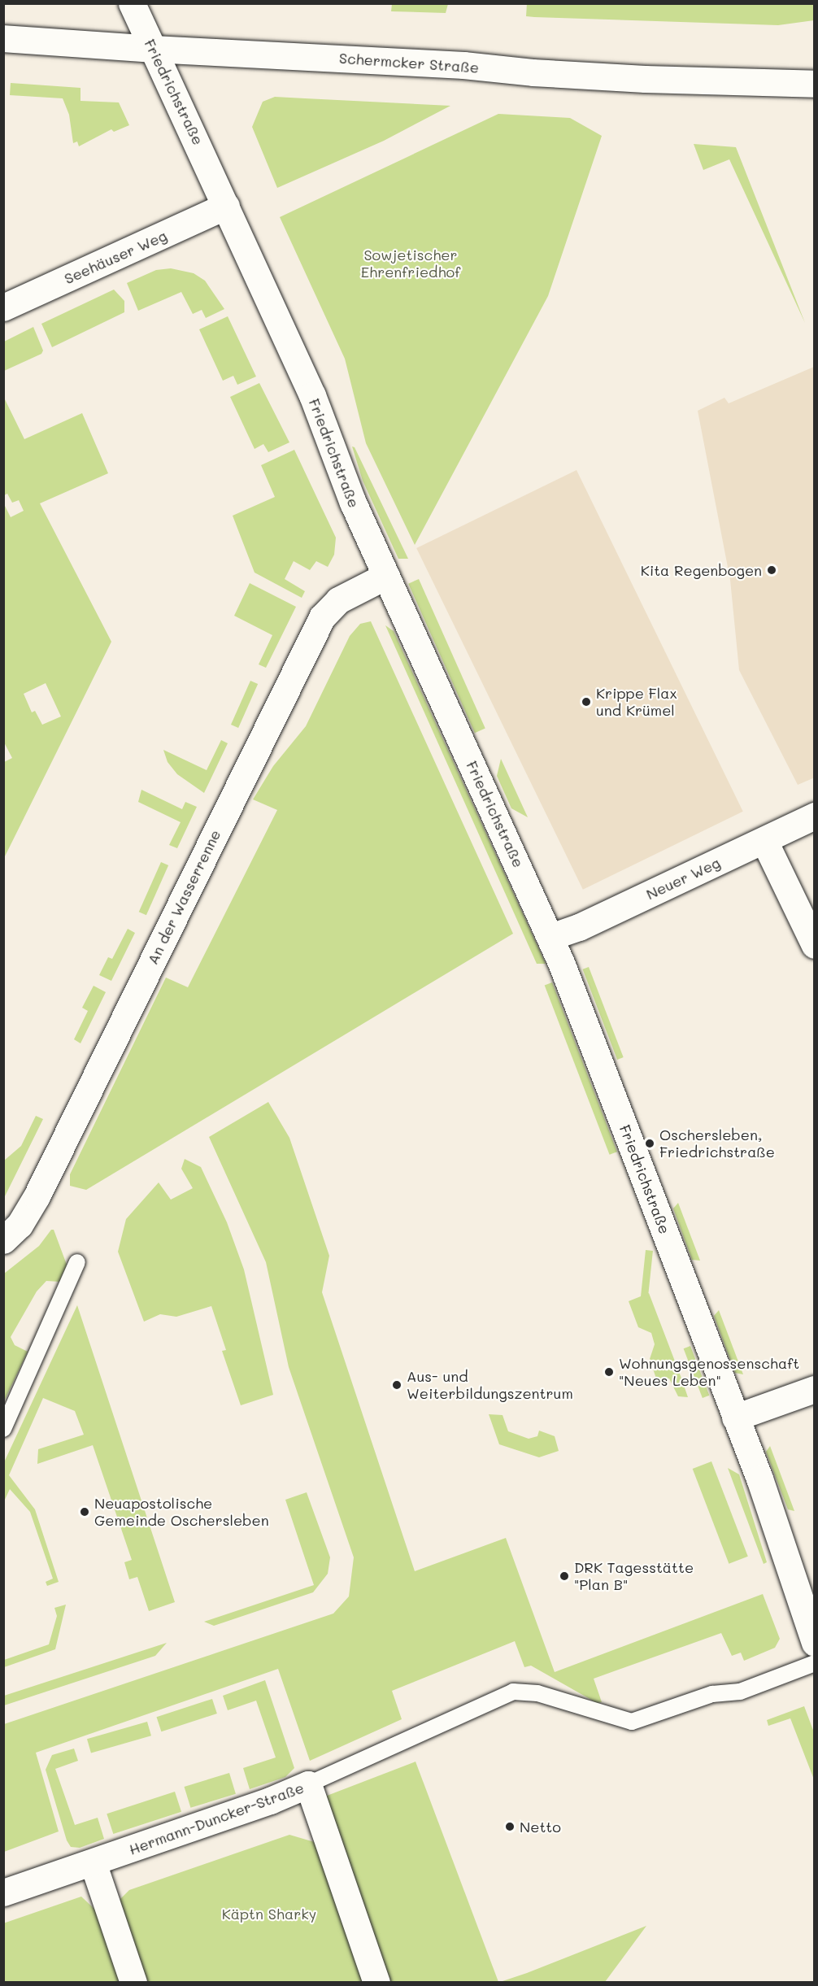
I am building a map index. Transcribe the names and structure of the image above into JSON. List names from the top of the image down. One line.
{"streets":{"street":["Schermcker Straße","Friedrichstraße","Seehäuser Weg","Neuer Weg","An der Wasserrenne","Hermann-Duncker-Straße"]},"crossings":[["Schermcker Straße","Friedrichstraße"],["Friedrichstraße","Seehäuser Weg"],["Friedrichstraße","Neuer Weg"],["Friedrichstraße","An der Wasserrenne"]],"parks":["Sowjetischer Ehrenfriedhof","Käptn Sharky"],"places":["Kita Regenbogen","Krippe Flax und Krümel","Oschersleben, Friedrichstraße","Wohnungsgenossenschaft \"Neues Leben\"","Aus- und Weiterbildungszentrum","Neuapostolische Gemeinde Oschersleben","DRK Tagesstätte \"Plan B\"","Netto"]}
